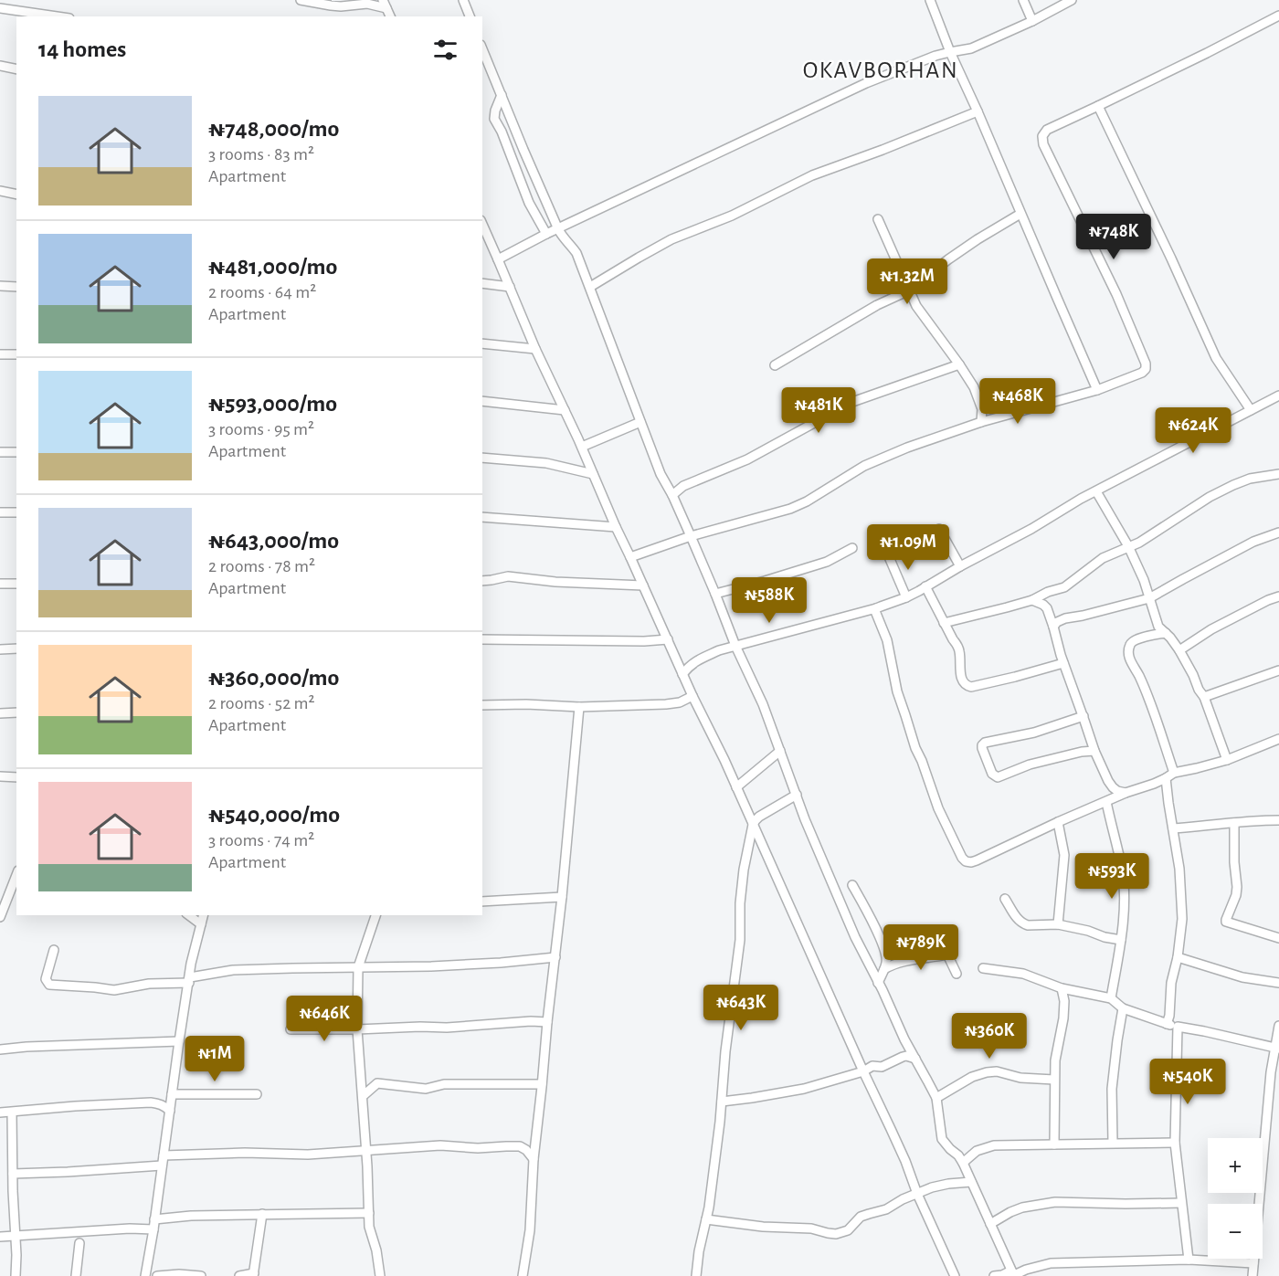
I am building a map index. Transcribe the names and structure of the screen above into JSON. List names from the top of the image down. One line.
{"districts":["OKAVBORHAN"],"page":{"heading":"14 homes","list":[{"name":"₦748,000/mo","note":"3 rooms · 83 m² · Apartment"},{"name":"₦481,000/mo","note":"2 rooms · 64 m² · Apartment"},{"name":"₦593,000/mo","note":"3 rooms · 95 m² · Apartment"},{"name":"₦643,000/mo","note":"2 rooms · 78 m² · Apartment"},{"name":"₦360,000/mo","note":"2 rooms · 52 m² · Apartment"},{"name":"₦540,000/mo","note":"3 rooms · 74 m² · Apartment"}],"price":["₦748K","₦1.32M","₦468K","₦481K","₦624K","₦1.09M","₦588K","₦593K","₦789K","₦643K","₦646K","₦360K","₦1M","₦540K"],"map_buttons":["+","−"]}}
